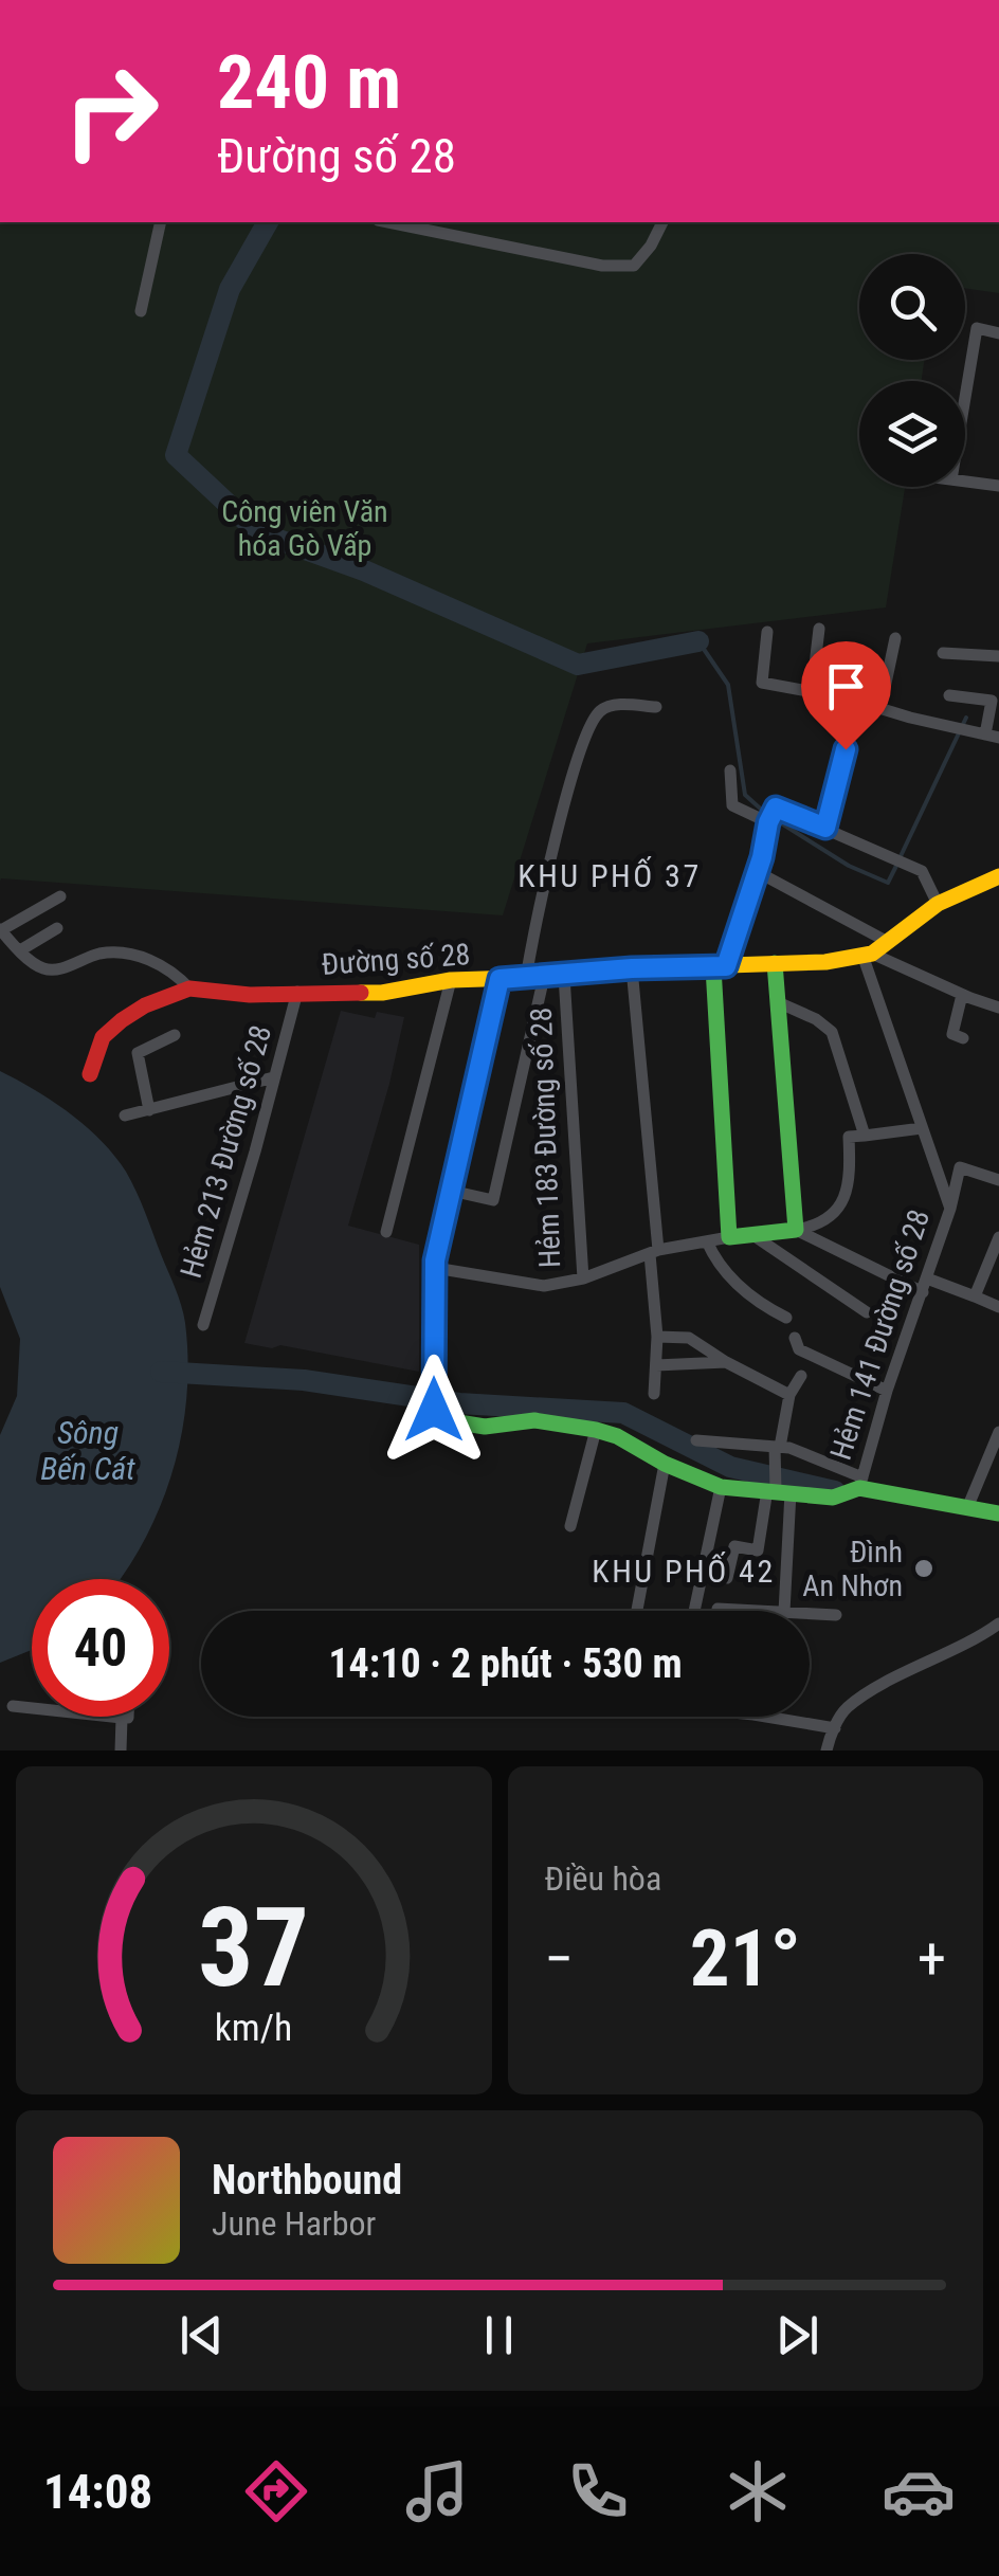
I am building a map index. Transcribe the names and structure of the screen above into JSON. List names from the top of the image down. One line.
{"streets":{"street":["Đường số 28","Hẻm 183 Đường số 28","Hẻm 213 Đường số 28","Hẻm 141 Đường số 28"]},"crossings":[["Đường số 28","Hẻm 183 Đường số 28"],["Đường số 28","Hẻm 213 Đường số 28"],["Đường số 28","Hẻm 141 Đường số 28"]],"districts":["KHU PHỐ 37","KHU PHỐ 42"],"water":["Sông Bến Cát"],"parks":["Công viên Văn hóa Gò Vấp"],"places":["Đình An Nhơn"],"page":{"turn":["240 m","Đường số 28"],"limit":"40","trip":"14:10 · 2 phút · 530 m","tile":"Điều hòa","heat":["−","21°","+"],"song":["Northbound","June Harbor"],"tabs":"14:08","gauge":["37","km/h"]}}
